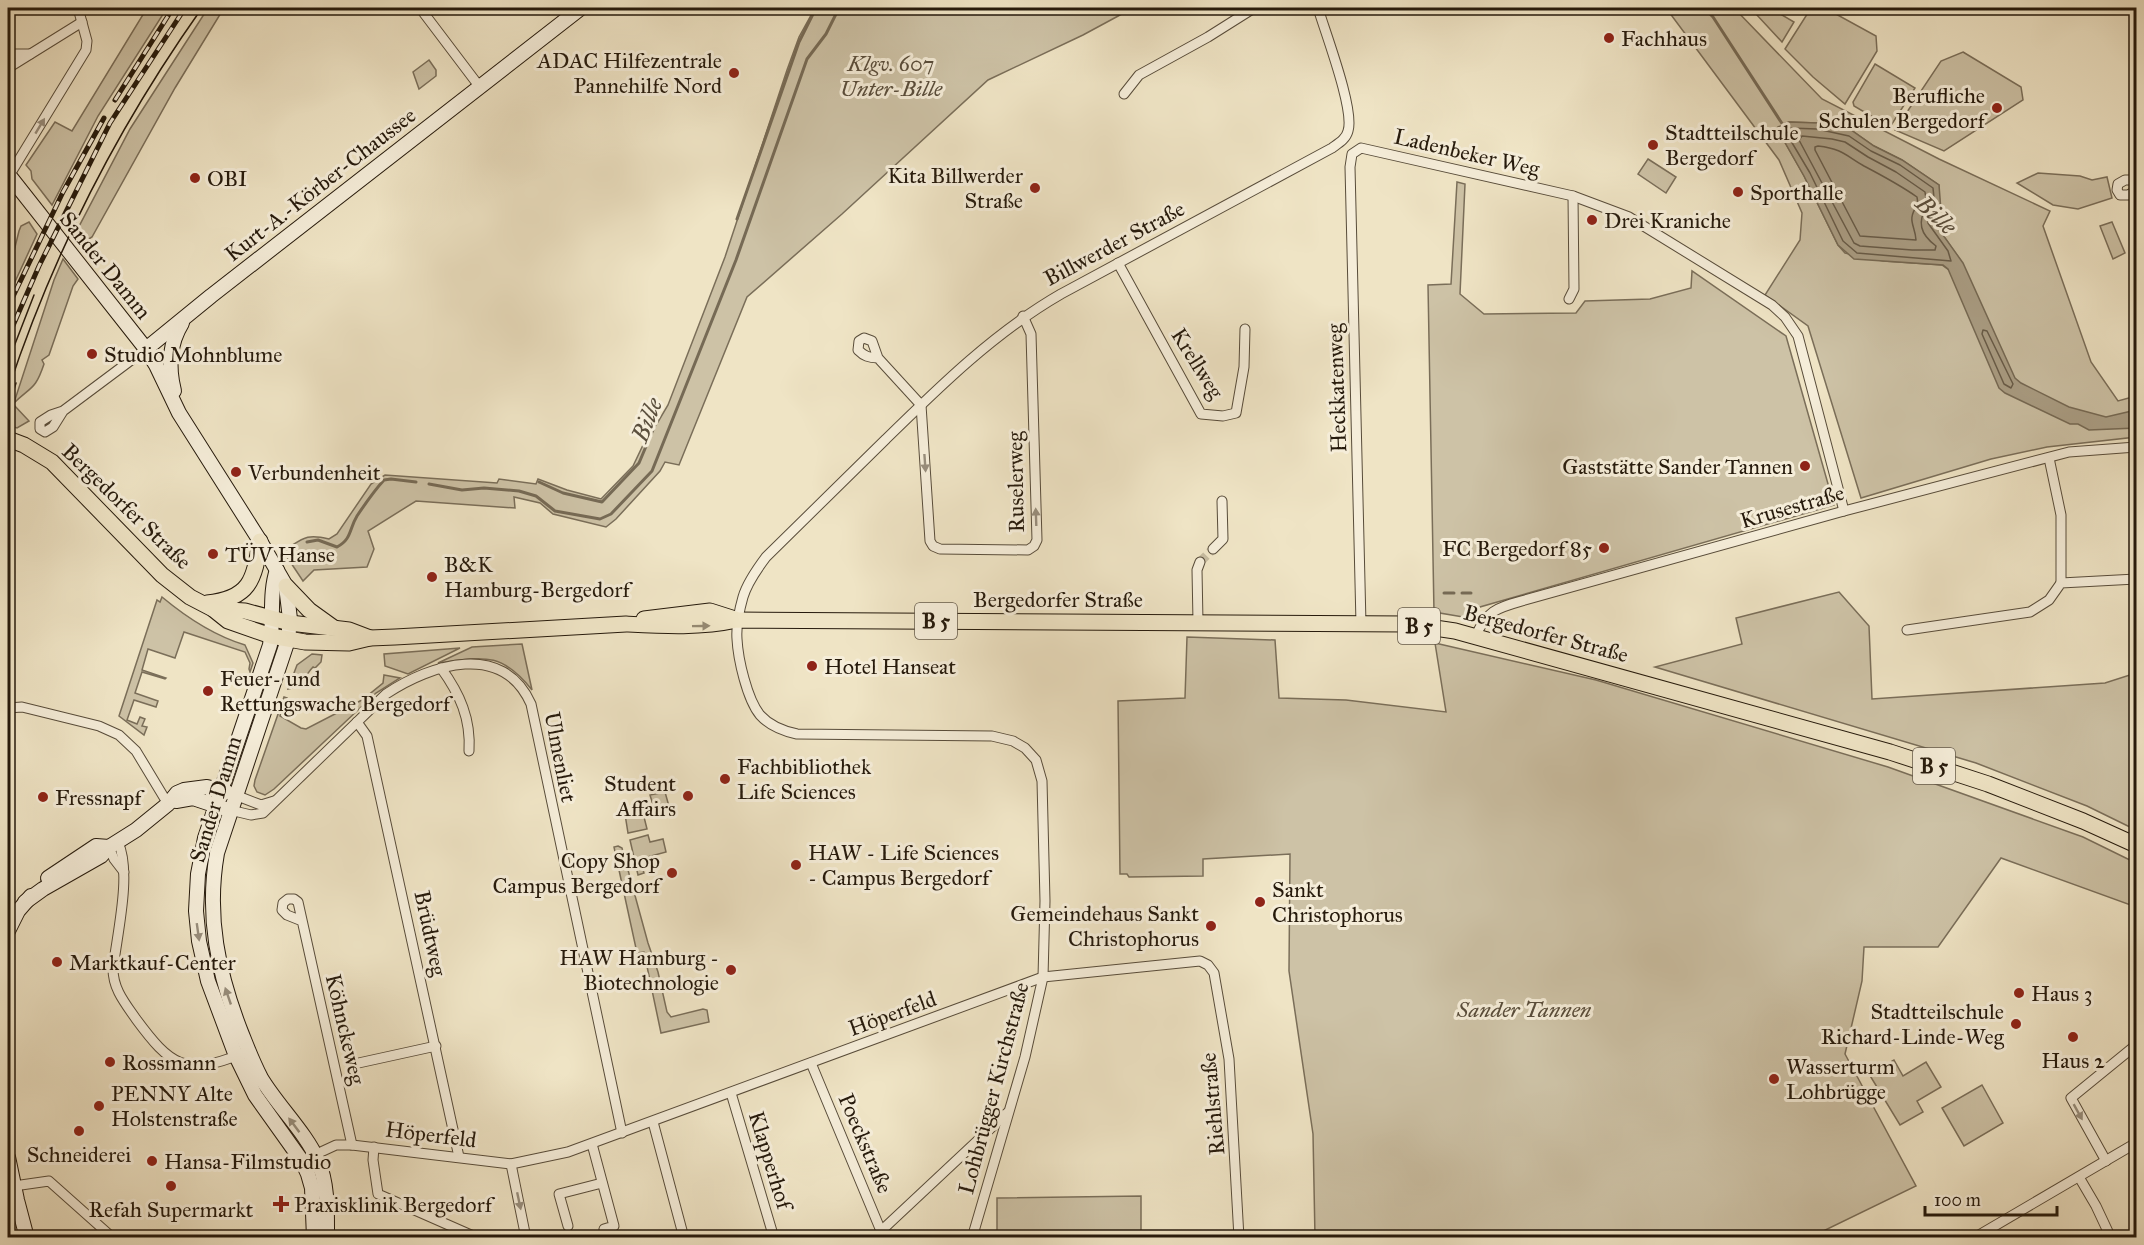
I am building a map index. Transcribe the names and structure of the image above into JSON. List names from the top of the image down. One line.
{"streets":{"main road":["Kurt-A.-Körber-Chaussee","Sander Damm","Bergedorfer Straße","B 5"],"street":["Ladenbeker Weg","Billwerder Straße","Krellweg","Heckkatenweg","Ruselerweg","Krusestraße","Ulmenliet","Brüdtweg","Höperfeld","Köhnckeweg","Lohbrügger Kirchstraße","Riehlstraße","Poeckstraße","Klapperhof"]},"crossings":[["Ladenbeker Weg","Heckkatenweg"],["Ladenbeker Weg","Krusestraße"],["Kurt-A.-Körber-Chaussee","Sander Damm"],["Billwerder Straße","Krellweg"],["Billwerder Straße","Ruselerweg"],["Billwerder Straße","Bergedorfer Straße"],["Billwerder Straße","Lohbrügger Kirchstraße"],["Sander Damm","Bergedorfer Straße"],["Sander Damm","Ulmenliet"],["Sander Damm","Höperfeld"],["Heckkatenweg","Bergedorfer Straße"],["Bergedorfer Straße","Krusestraße"],["Bergedorfer Straße","Lohbrügger Kirchstraße"],["Ulmenliet","Brüdtweg"],["Ulmenliet","Höperfeld"],["Brüdtweg","Höperfeld"],["Höperfeld","Köhnckeweg"],["Höperfeld","Lohbrügger Kirchstraße"],["Höperfeld","Riehlstraße"],["Höperfeld","Poeckstraße"],["Höperfeld","Klapperhof"]],"water":["Bille"],"parks":["Klgv. 607 Unter-Bille","Sander Tannen"],"places":{"other":["Fachhaus","ADAC Hilfezentrale Pannehilfe Nord","Berufliche Schulen Bergedorf","Stadtteilschule Bergedorf","OBI","Kita Billwerder Straße","Sporthalle","Drei Kraniche","Studio Mohnblume","Gaststätte Sander Tannen","Verbundenheit","FC Bergedorf 85","TÜV Hanse","B&K Hamburg-Bergedorf","Hotel Hanseat","Feuer- und Rettungswache Bergedorf","Fachbibliothek Life Sciences","Student Affairs","Fressnapf","HAW - Life Sciences - Campus Bergedorf","Copy Shop Campus Bergedorf","Sankt Christophorus","Gemeindehaus Sankt Christophorus","Marktkauf-Center","HAW Hamburg - Biotechnologie","Haus 3","Stadtteilschule Richard-Linde-Weg","Haus 2","Rossmann","Wasserturm Lohbrügge","PENNY Alte Holstenstraße","Schneiderei","Hansa-Filmstudio","Refah Supermarkt"],"health":["Praxisklinik Bergedorf"]},"scale_bar":"100 m"}
